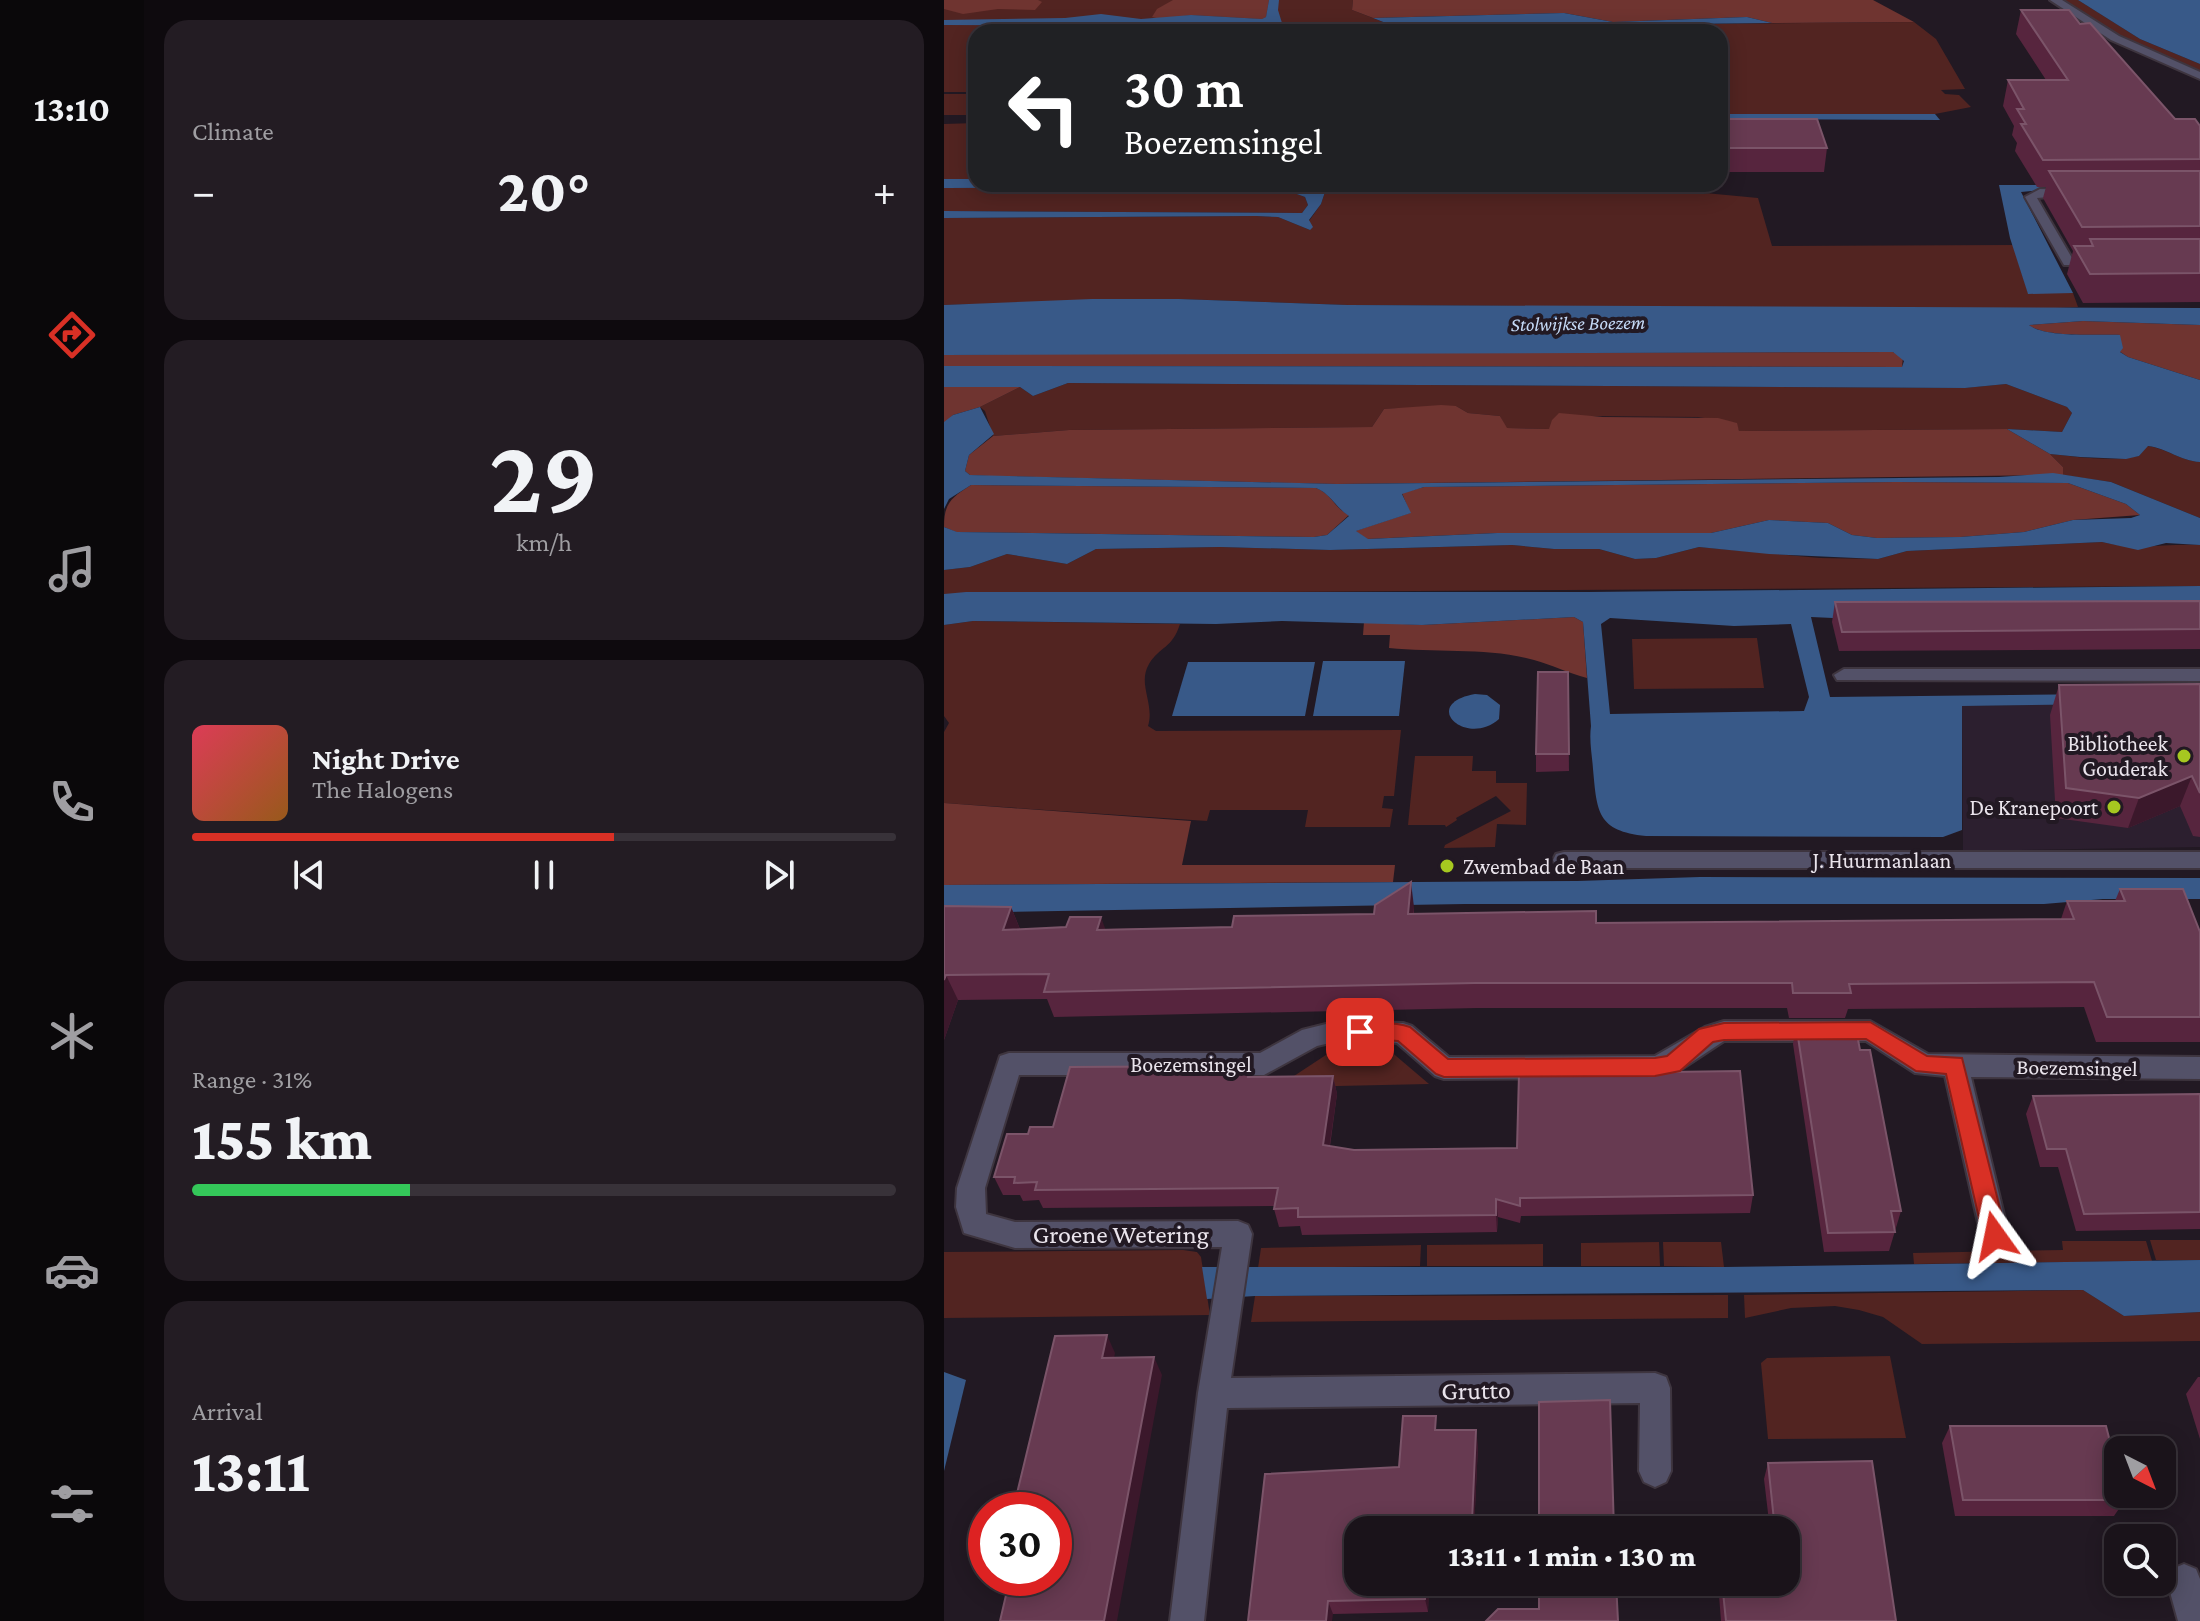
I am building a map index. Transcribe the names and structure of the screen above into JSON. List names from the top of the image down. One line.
{"streets":{"street":["J. Huurmanlaan","Boezemsingel","Groene Wetering","Grutto"]},"crossings":[["Boezemsingel","Groene Wetering"],["Groene Wetering","Grutto"]],"water":["Stolwijkse Boezem"],"places":["Bibliotheek Gouderak","De Kranepoort","Zwembad de Baan"],"north":"bottom right","page":{"tabs":"13:10","tile":["Climate",["29","km/h"],["Range · 31%","155 km"],["Arrival","13:11"]],"turn":["30 m","Boezemsingel"],"heat":["−","20°","+"],"song":["Night Drive","The Halogens"],"limit":"30","trip":"13:11 · 1 min · 130 m"}}
